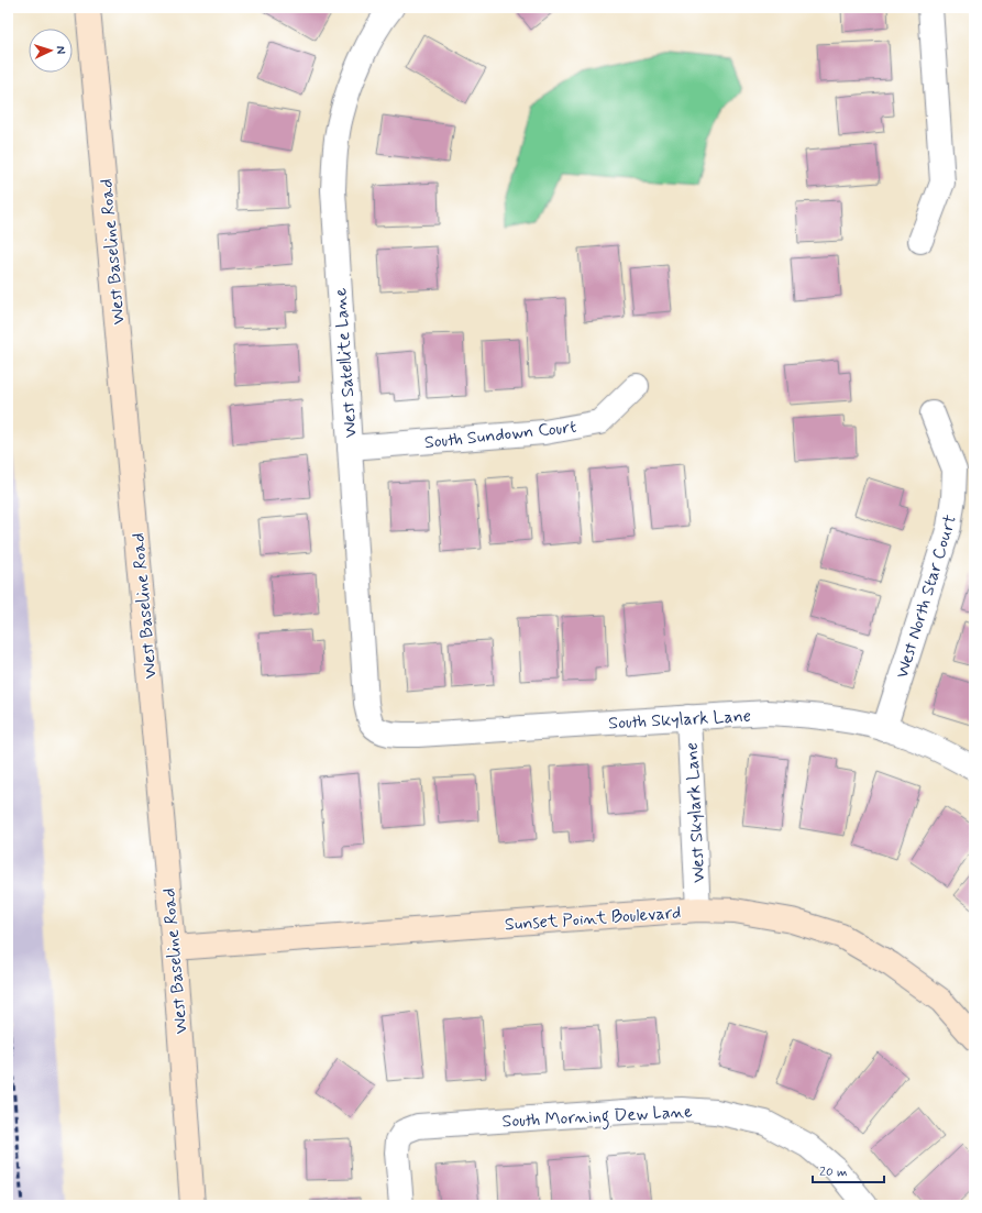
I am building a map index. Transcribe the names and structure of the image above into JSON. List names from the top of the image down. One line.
{"streets":{"main road":["West Baseline Road","Sunset Point Boulevard"],"street":["West Satellite Lane","South Sundown Court","West North Star Court","South Skylark Lane","West Skylark Lane","South Morning Dew Lane"]},"crossings":[["West Baseline Road","Sunset Point Boulevard"],["West Satellite Lane","South Sundown Court"],["West Satellite Lane","South Skylark Lane"],["West North Star Court","South Skylark Lane"],["South Skylark Lane","West Skylark Lane"],["West Skylark Lane","Sunset Point Boulevard"]],"scale_bar":"20 m","north":"right"}
